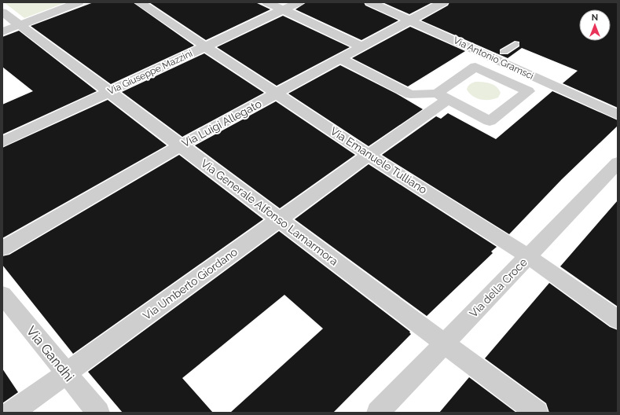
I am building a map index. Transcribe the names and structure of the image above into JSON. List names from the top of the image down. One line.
{"streets":{"street":["Via Antonio Gramsci","Via Giuseppe Mazzini","Via Luigi Allegato","Via Emanuele Tulliano","Via Generale Alfonso Lamarmora","Via Umberto Giordano","Via della Croce","Via Gandhi"]},"crossings":[["Via Antonio Gramsci","Via Luigi Allegato"],["Via Giuseppe Mazzini","Via Emanuele Tulliano"],["Via Giuseppe Mazzini","Via Generale Alfonso Lamarmora"],["Via Luigi Allegato","Via Emanuele Tulliano"],["Via Luigi Allegato","Via Generale Alfonso Lamarmora"],["Via Emanuele Tulliano","Via Umberto Giordano"],["Via Emanuele Tulliano","Via della Croce"],["Via Generale Alfonso Lamarmora","Via Umberto Giordano"],["Via Generale Alfonso Lamarmora","Via della Croce"],["Via Umberto Giordano","Via Gandhi"]],"north":"top"}
